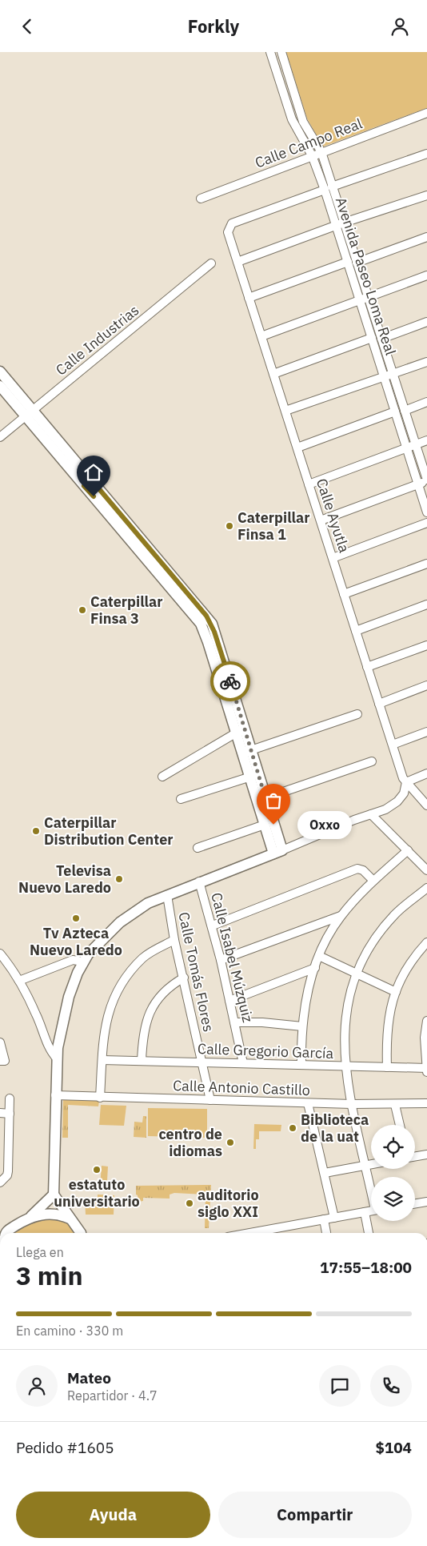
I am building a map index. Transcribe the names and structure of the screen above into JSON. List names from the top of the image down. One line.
{"streets":{"street":["Calle Campo Real","Avenida Paseo Loma Real","Calle Industrias","Calle Ayutla","Calle Isabel Múzquiz","Calle Tomás Flores","Calle Gregorio García","Calle Antonio Castillo"]},"crossings":[["Calle Campo Real","Avenida Paseo Loma Real"],["Avenida Paseo Loma Real","Calle Ayutla"],["Calle Isabel Múzquiz","Calle Gregorio García"],["Calle Tomás Flores","Calle Gregorio García"],["Calle Tomás Flores","Calle Antonio Castillo"]],"places":["Caterpillar Finsa 1","Caterpillar Finsa 3","Oxxo","Caterpillar Distribution Center","Televisa Nuevo Laredo","Tv Azteca Nuevo Laredo","Biblioteca de la uat","centro de idiomas","estatuto universitario","auditorio siglo XXI"],"page":{"header":"Forkly","bubble":"Oxxo","heading":["3 min","Llega en","17:55–18:00"],"panel":["Mateo","Repartidor · 4.7","Pedido #1605","$104"],"bar":"En camino · 330 m","buttons":["Ayuda","Compartir"]}}
